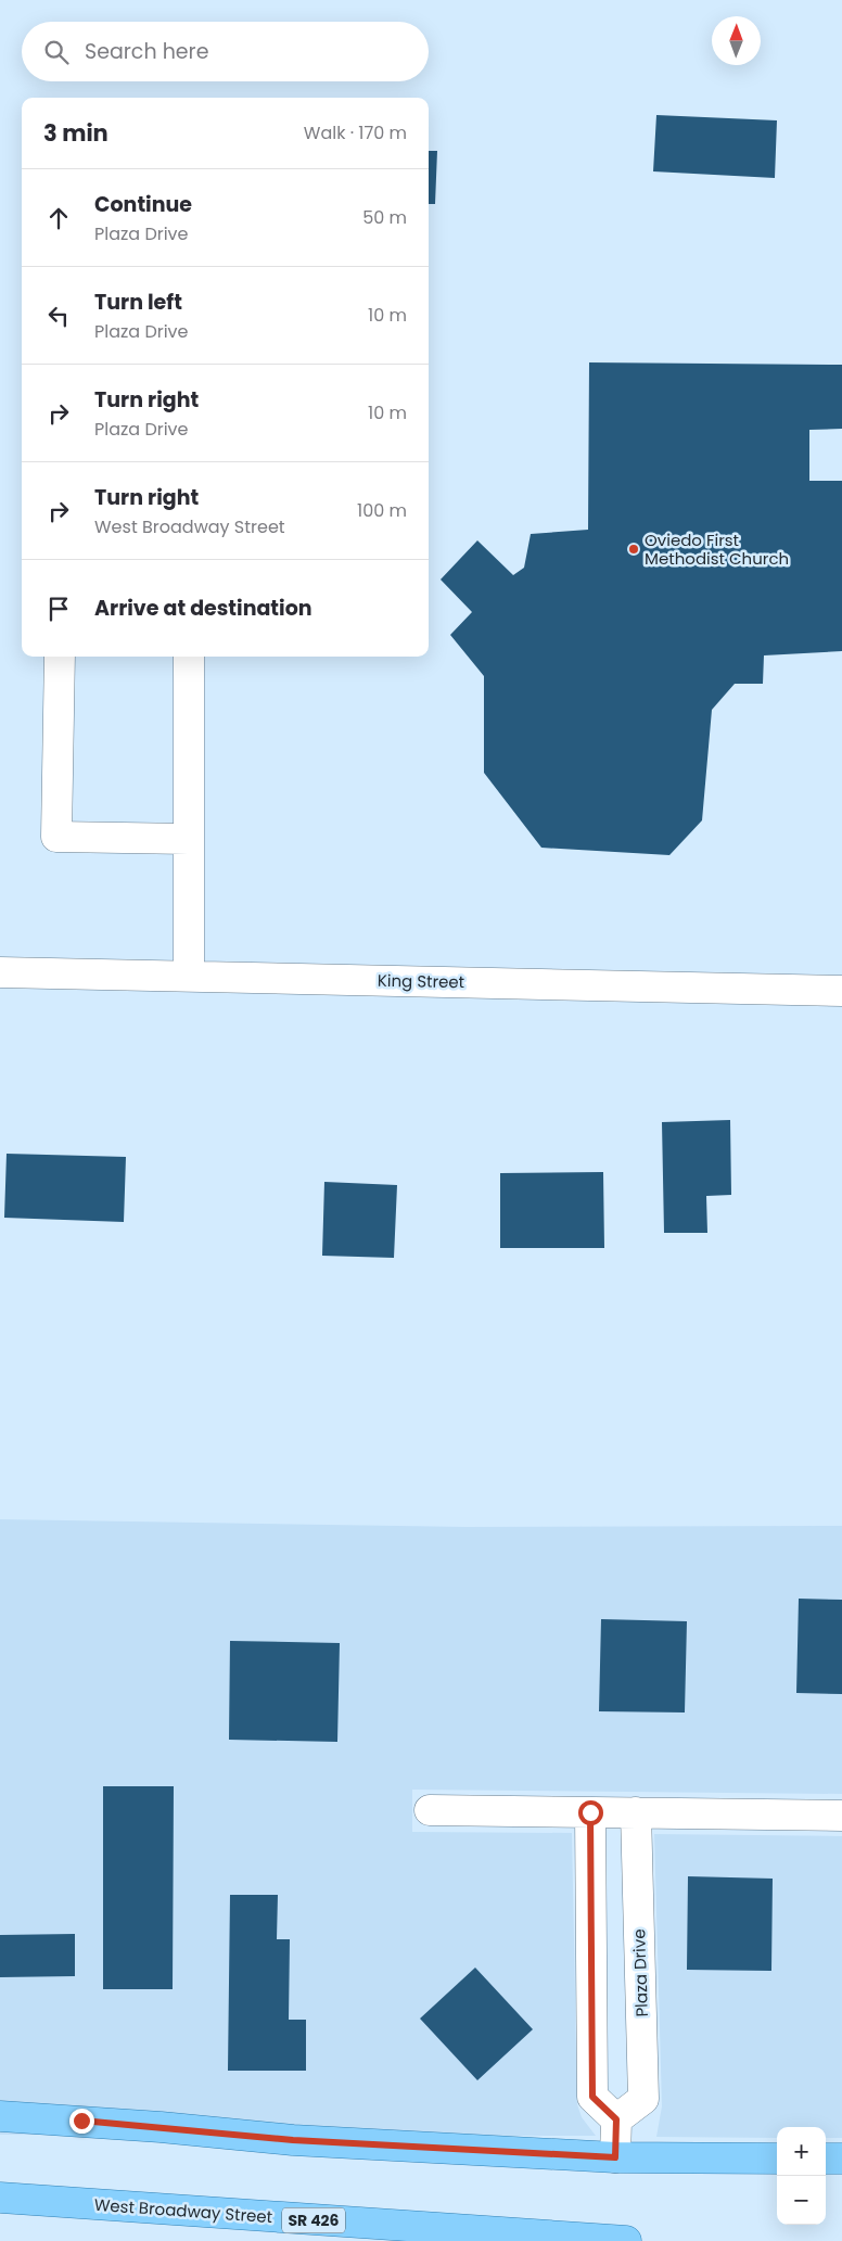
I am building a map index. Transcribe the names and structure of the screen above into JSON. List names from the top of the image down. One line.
{"streets":{"main road":["West Broadway Street","SR 426"],"street":["King Street","Plaza Drive"]},"places":["Oviedo First Methodist Church"],"north":"top","page":{"search":"Search here","heading":["3 min","Walk · 170 m"],"list":[["Continue","Plaza Drive","50 m"],["Turn left","Plaza Drive","10 m"],["Turn right","Plaza Drive","10 m"],["Turn right","West Broadway Street","100 m"],"Arrive at destination"],"map_buttons":["+","−"]}}
